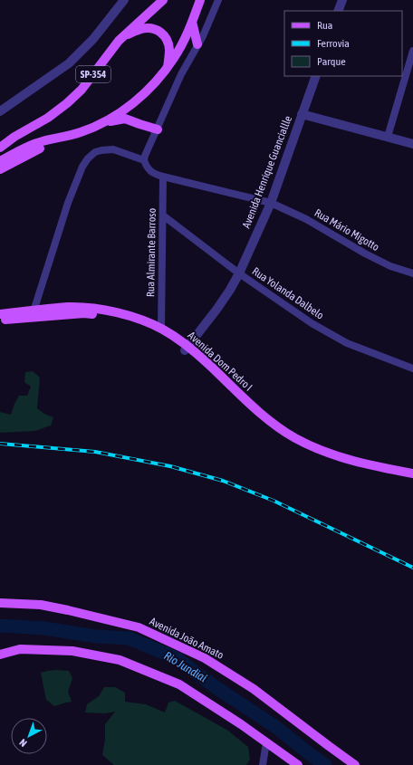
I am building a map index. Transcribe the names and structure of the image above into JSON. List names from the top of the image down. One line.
{"streets":{"main road":["SP-354","Avenida Dom Pedro I","Avenida João Amato"],"street":["Avenida Henrique Guanciallle","Rua Mário Migotto","Rua Almirante Barroso","Rua Yolanda Dalbelo"]},"crossings":[["Avenida Henrique Guanciallle","Rua Mário Migotto"],["Avenida Henrique Guanciallle","Rua Yolanda Dalbelo"],["Avenida Henrique Guanciallle","Avenida Dom Pedro I"],["Rua Mário Migotto","Rua Almirante Barroso"],["Rua Almirante Barroso","Rua Yolanda Dalbelo"],["Rua Almirante Barroso","Avenida Dom Pedro I"]],"water":["Rio Jundiaí"],"legend":["Rua","Ferrovia","Parque"],"north":"bottom left"}
